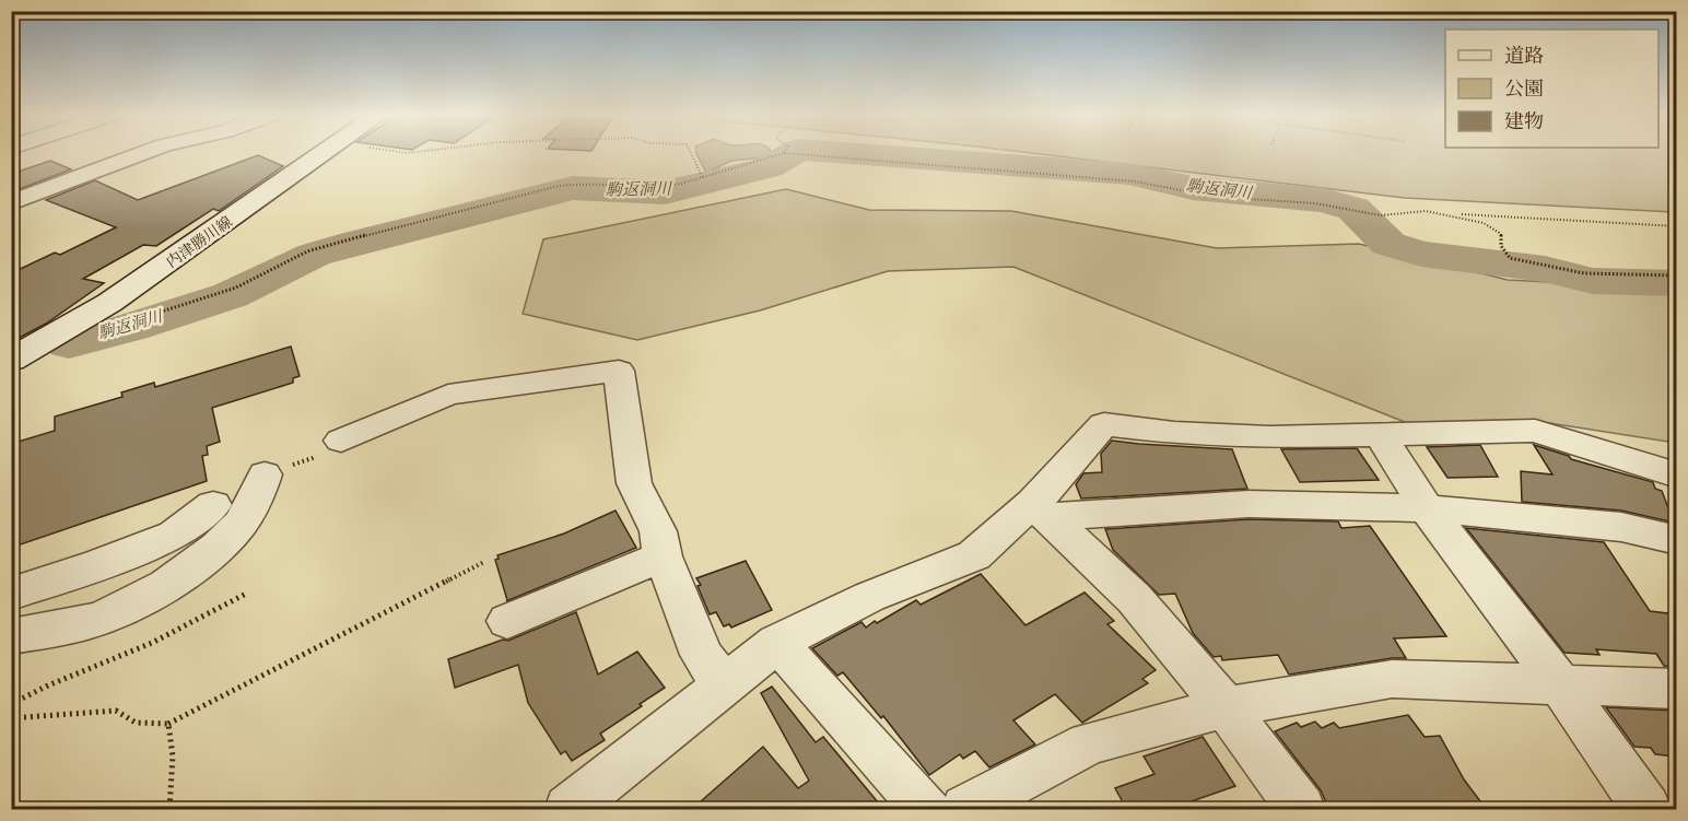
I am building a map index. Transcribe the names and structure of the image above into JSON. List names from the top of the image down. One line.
{"streets":{"main road":["内津勝川線"]},"water":["駒返洞川"],"legend":["道路","公園","建物"]}
